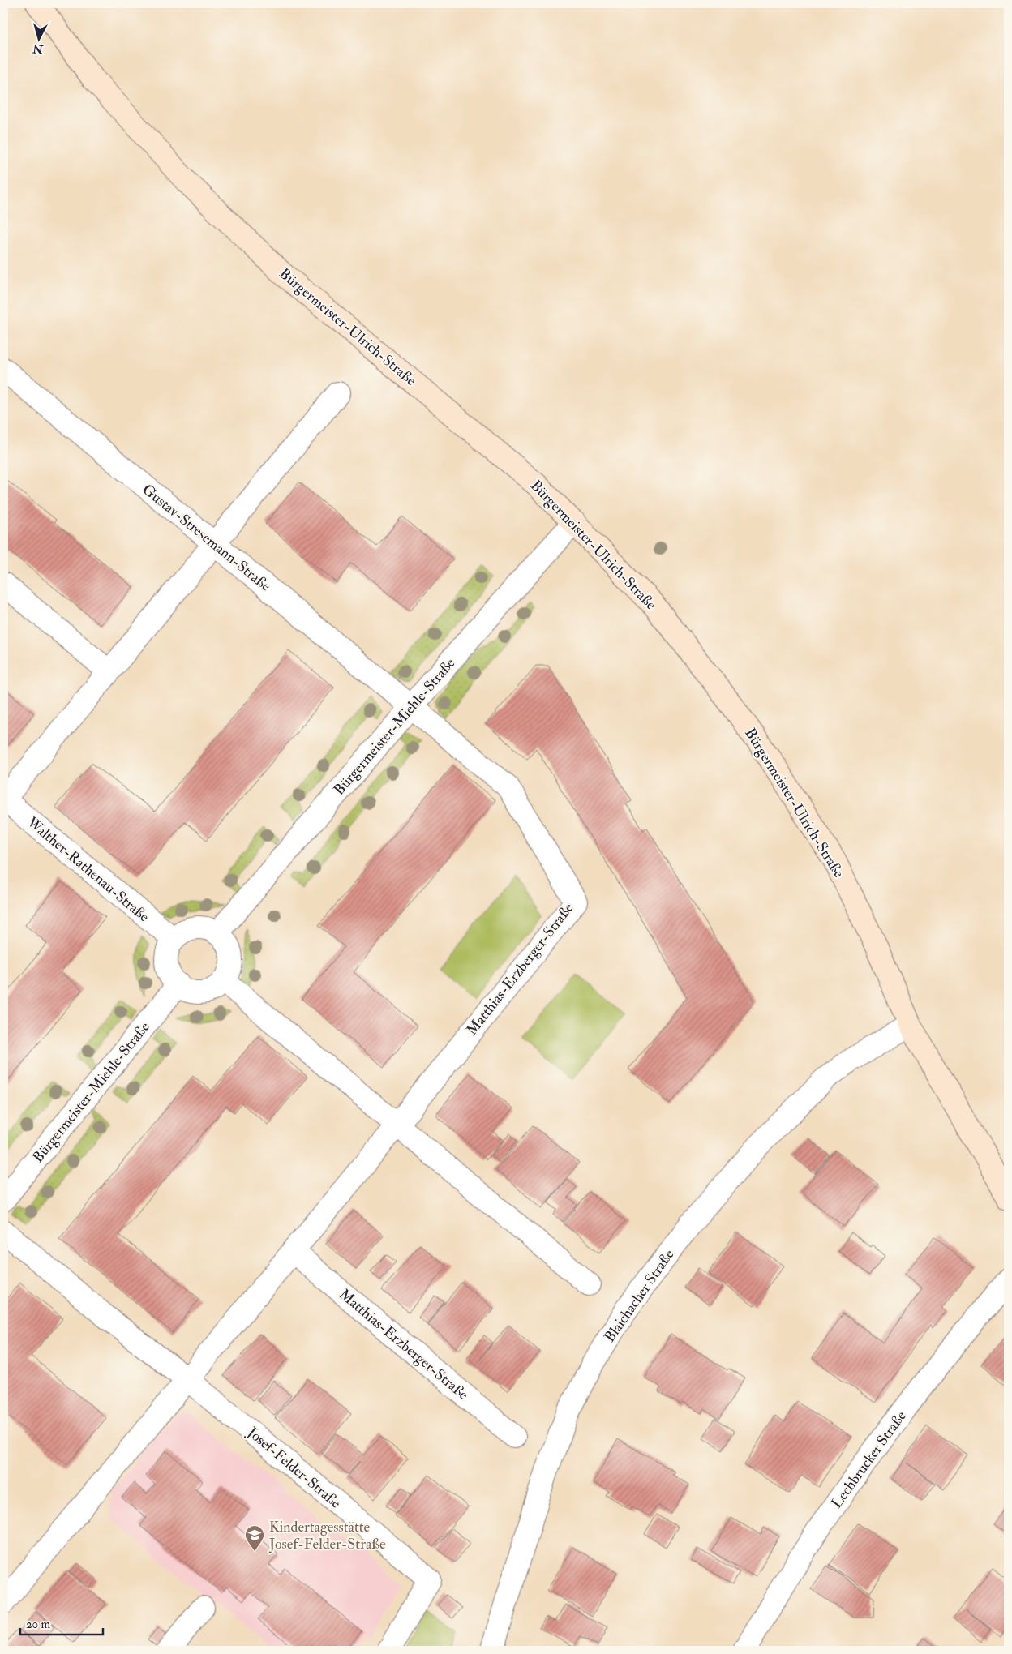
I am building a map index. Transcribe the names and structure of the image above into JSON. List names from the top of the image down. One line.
{"streets":{"main road":["Bürgermeister-Ulrich-Straße"],"street":["Gustav-Stresemann-Straße","Bürgermeister-Miehle-Straße","Walther-Rathenau-Straße","Matthias-Erzberger-Straße","Blaichacher Straße","Lechbrucker Straße","Josef-Felder-Straße"]},"crossings":[["Bürgermeister-Ulrich-Straße","Bürgermeister-Miehle-Straße"],["Bürgermeister-Ulrich-Straße","Blaichacher Straße"],["Gustav-Stresemann-Straße","Bürgermeister-Miehle-Straße"],["Gustav-Stresemann-Straße","Matthias-Erzberger-Straße"],["Bürgermeister-Miehle-Straße","Walther-Rathenau-Straße"],["Bürgermeister-Miehle-Straße","Matthias-Erzberger-Straße"],["Matthias-Erzberger-Straße","Josef-Felder-Straße"]],"places":{"school or university":["Kindertagesstätte Josef-Felder-Straße"]},"scale_bar":"20 m","north":"bottom"}
